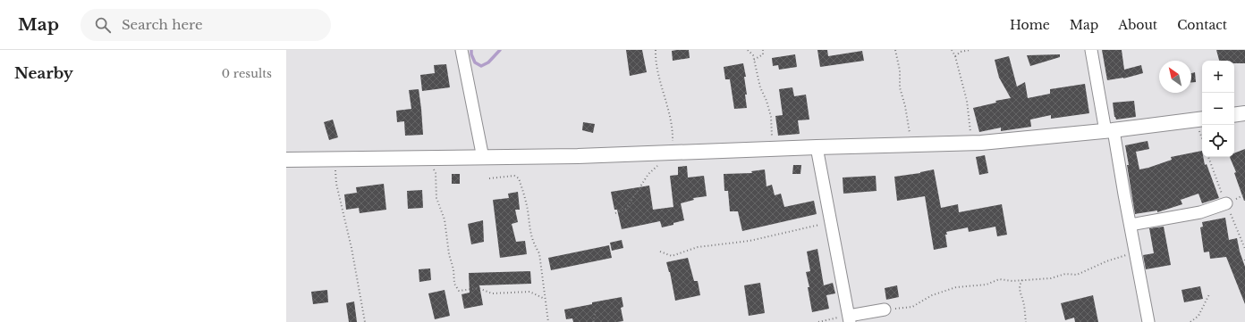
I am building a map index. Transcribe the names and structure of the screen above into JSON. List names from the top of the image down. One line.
{"north":"top left","page":{"header":"Map","search":"Search here","nav":["Home","Map","About","Contact"],"heading":["Nearby","0 results"],"map_buttons":["+","−"]}}
